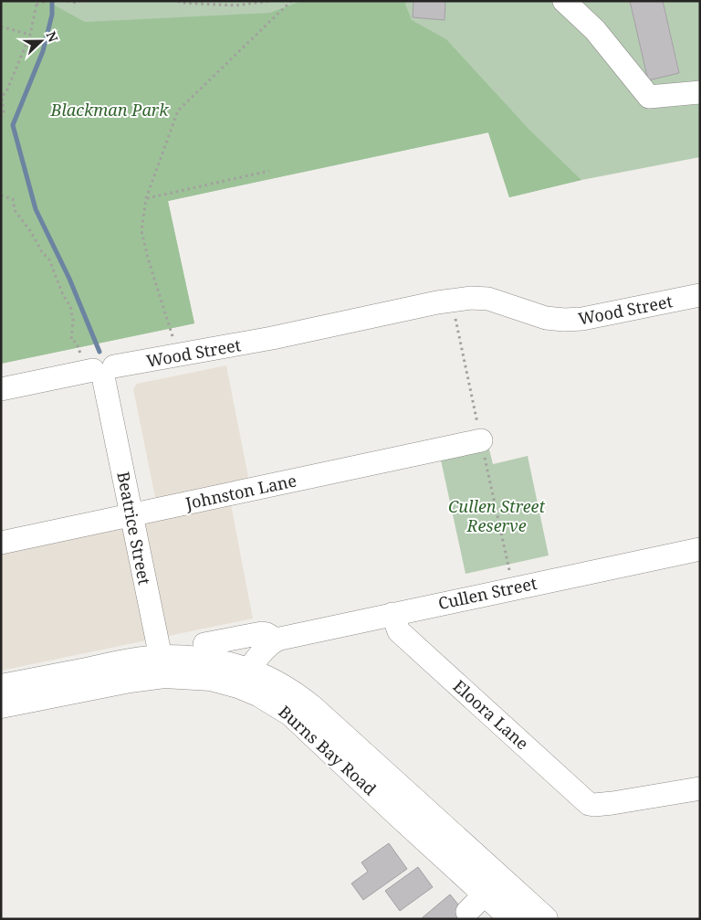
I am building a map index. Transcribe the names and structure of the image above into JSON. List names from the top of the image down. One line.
{"streets":{"main road":["Burns Bay Road"],"street":["Wood Street","Johnston Lane","Beatrice Street","Cullen Street","Eloora Lane"]},"crossings":[["Wood Street","Beatrice Street"],["Johnston Lane","Beatrice Street"],["Beatrice Street","Burns Bay Road"],["Cullen Street","Eloora Lane"]],"parks":["Blackman Park","Cullen Street Reserve"],"north":"right"}
